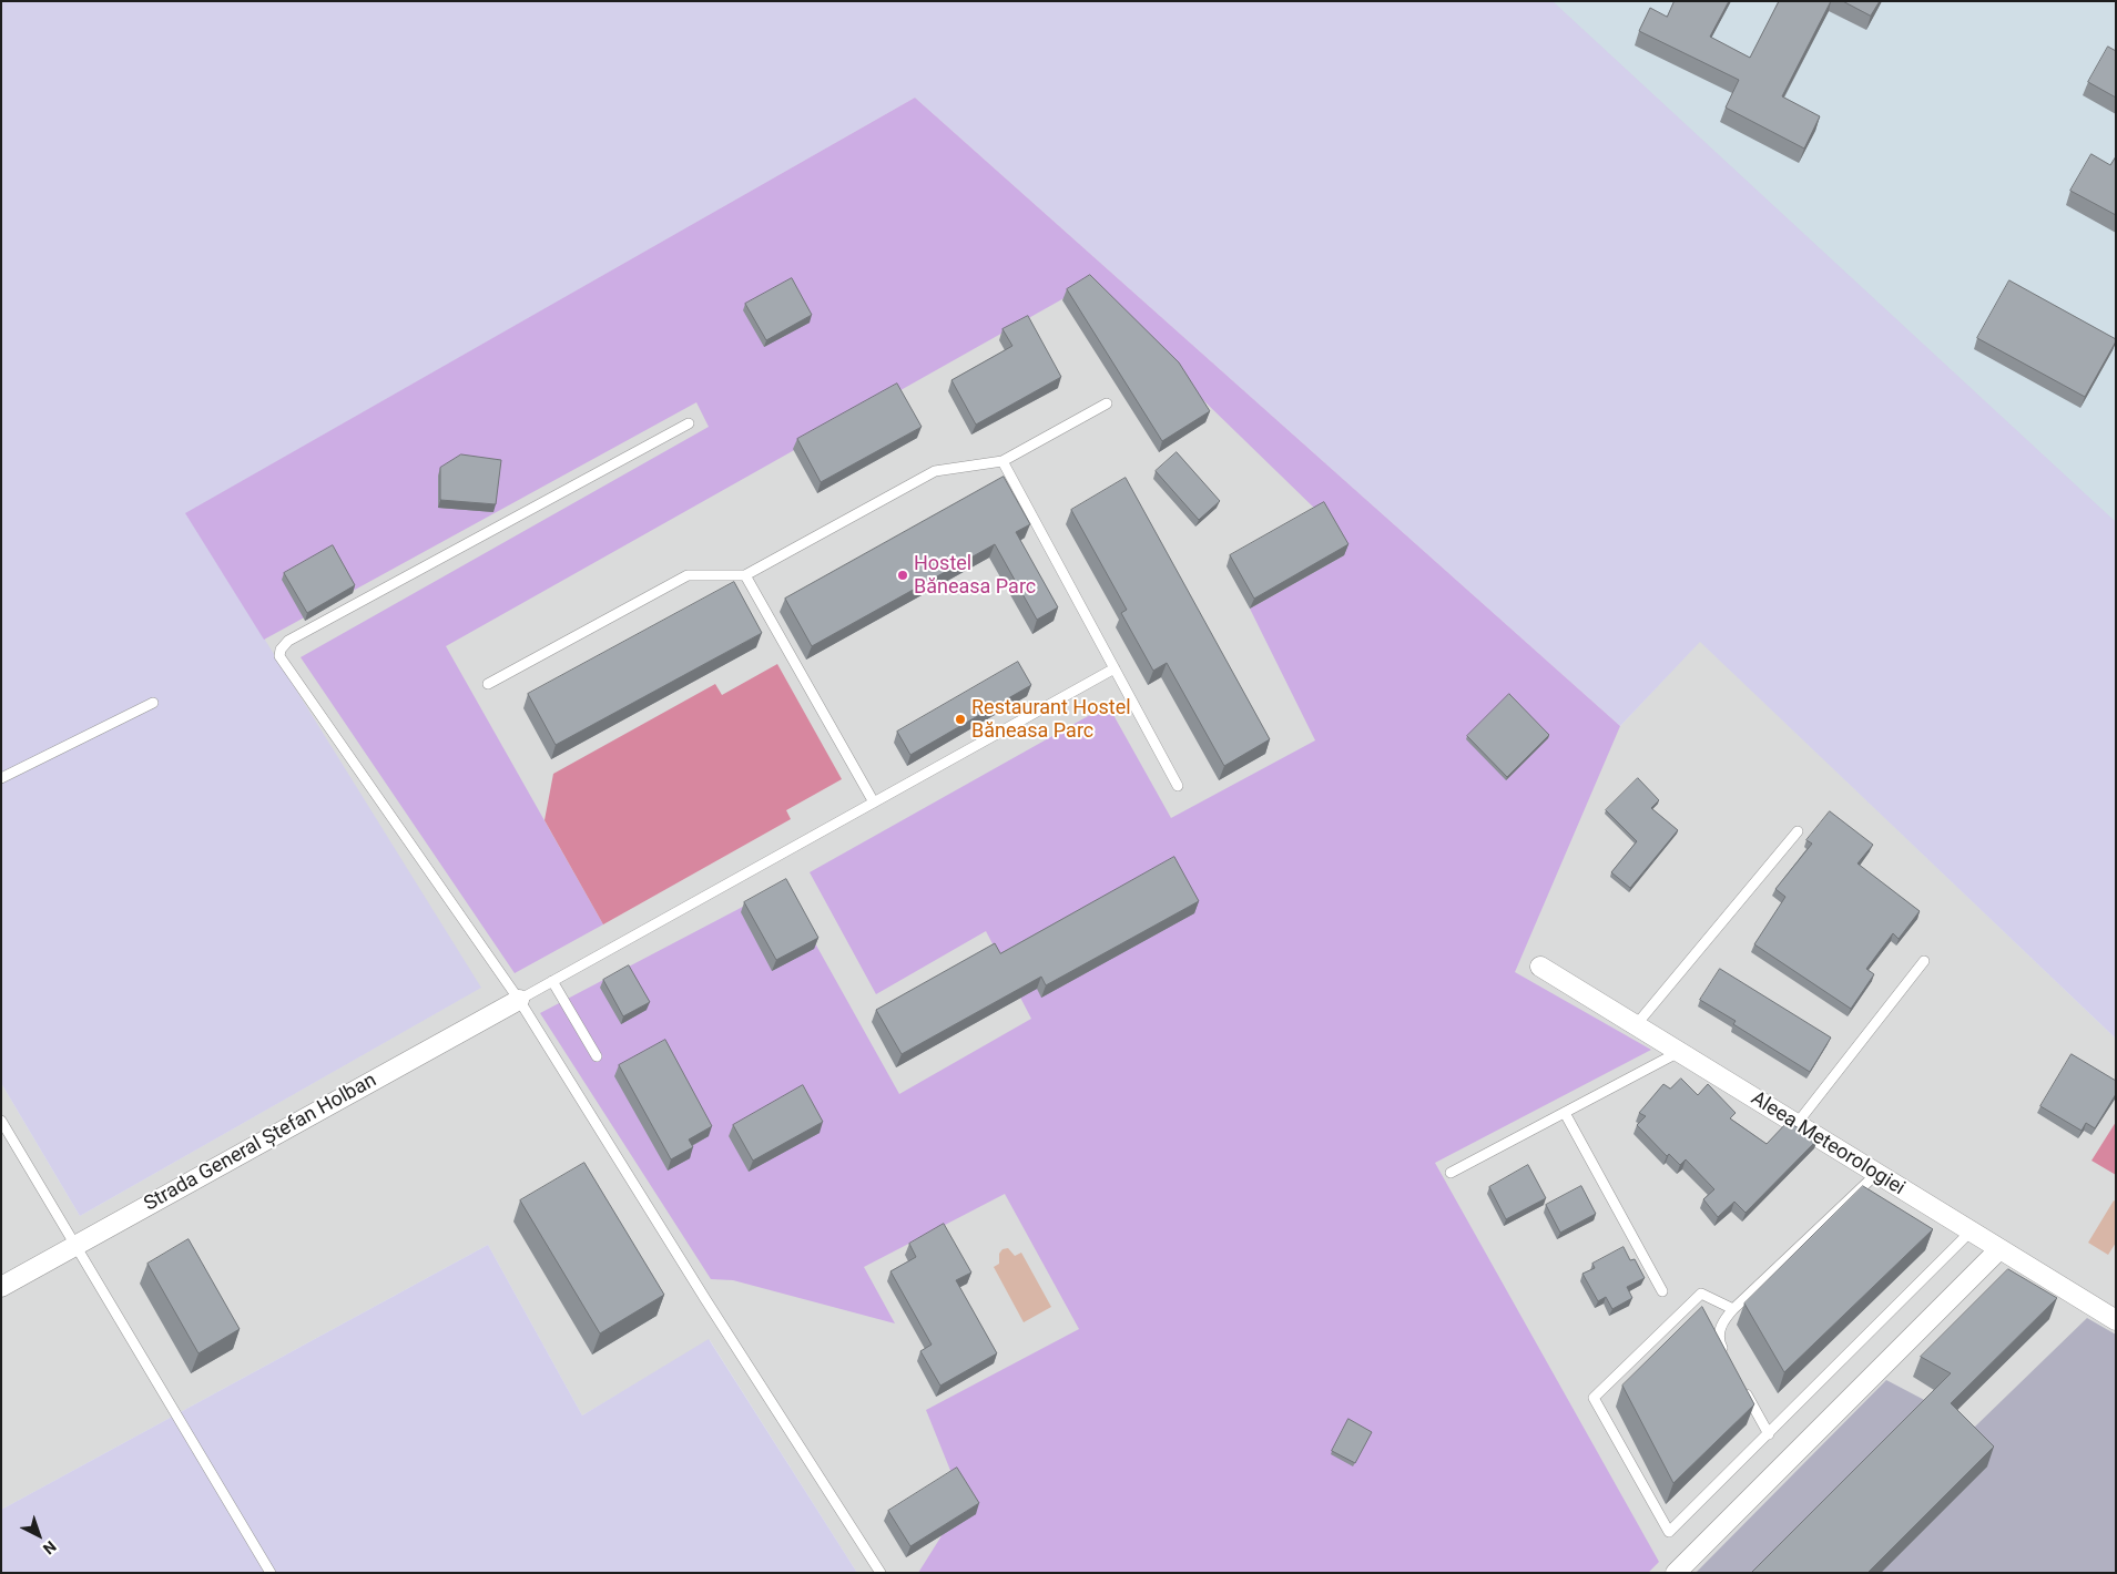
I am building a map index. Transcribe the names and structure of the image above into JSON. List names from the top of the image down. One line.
{"streets":{"street":["Strada General Ștefan Holban","Aleea Meteorologiei"]},"places":["Hostel Băneasa Parc","Restaurant Hostel Băneasa Parc"],"north":"bottom right"}
